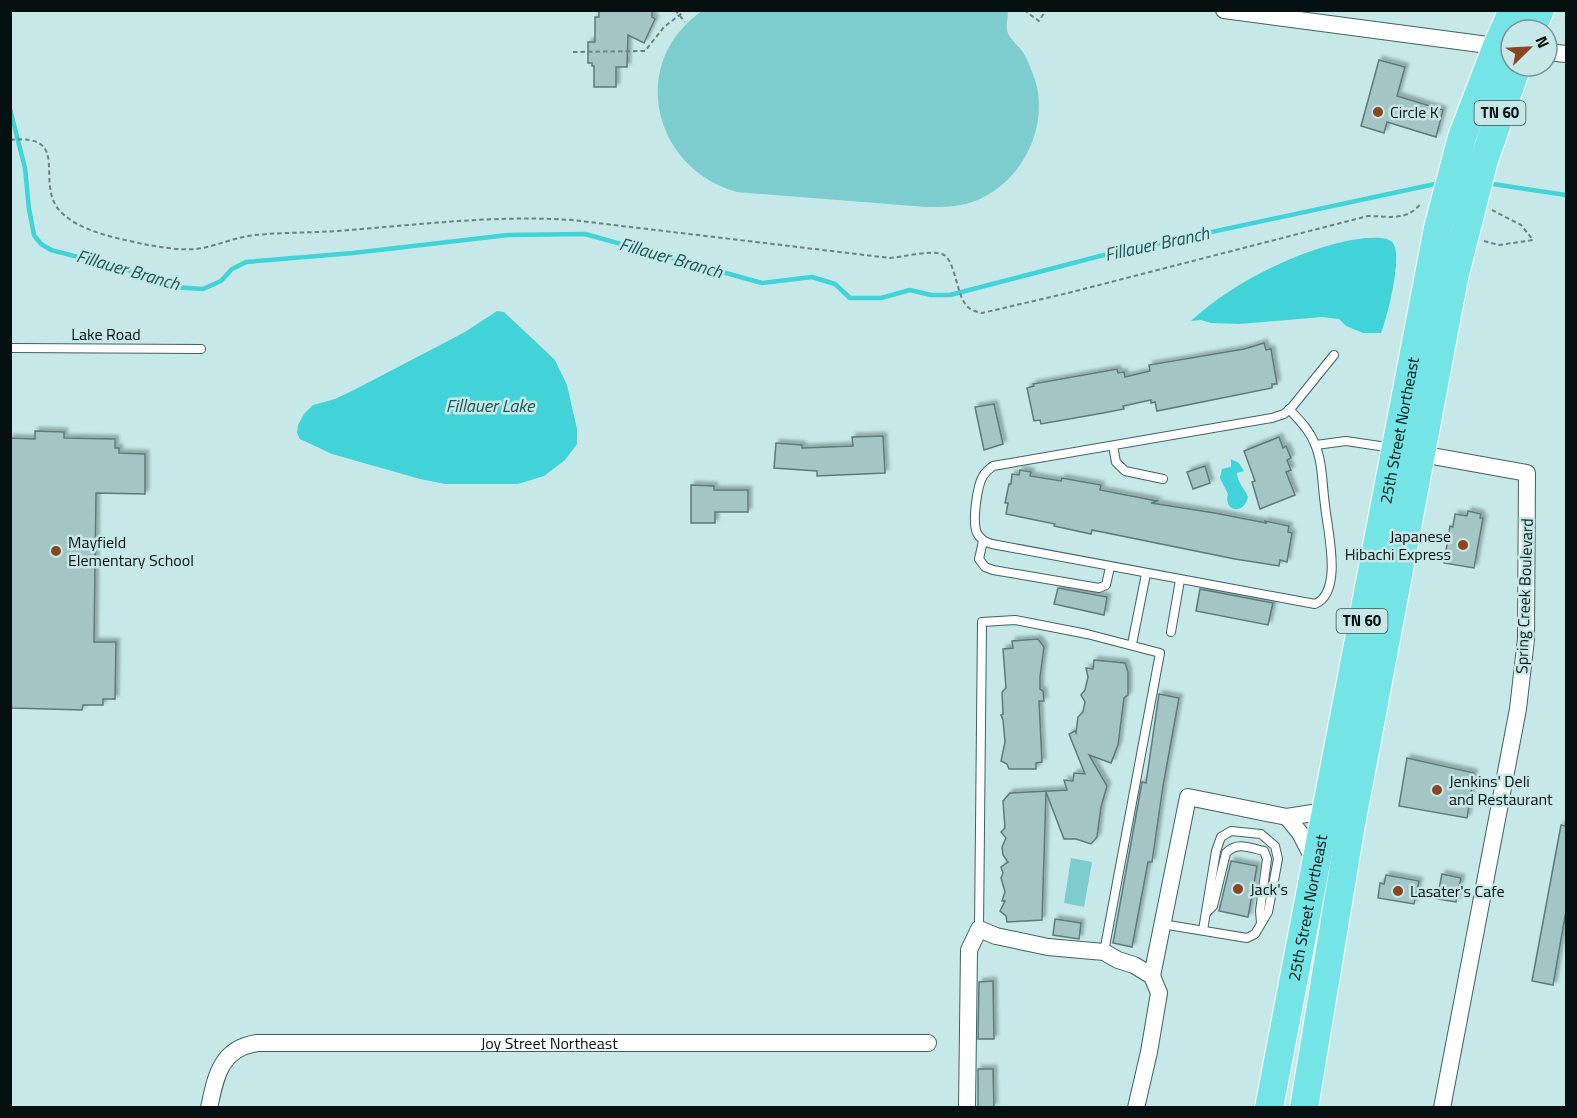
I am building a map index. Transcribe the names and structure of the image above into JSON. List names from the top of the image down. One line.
{"streets":{"highway":["TN 60","25th Street Northeast"],"street":["Spring Creek Boulevard","Joy Street Northeast"],"lane":["Lake Road"]},"crossings":[["25th Street Northeast","Spring Creek Boulevard"]],"water":["Fillauer Branch","Fillauer Lake"],"places":["Circle K","Japanese Hibachi Express","Mayfield Elementary School","Jenkins' Deli and Restaurant","Jack's","Lasater's Cafe"],"north":"top right"}
